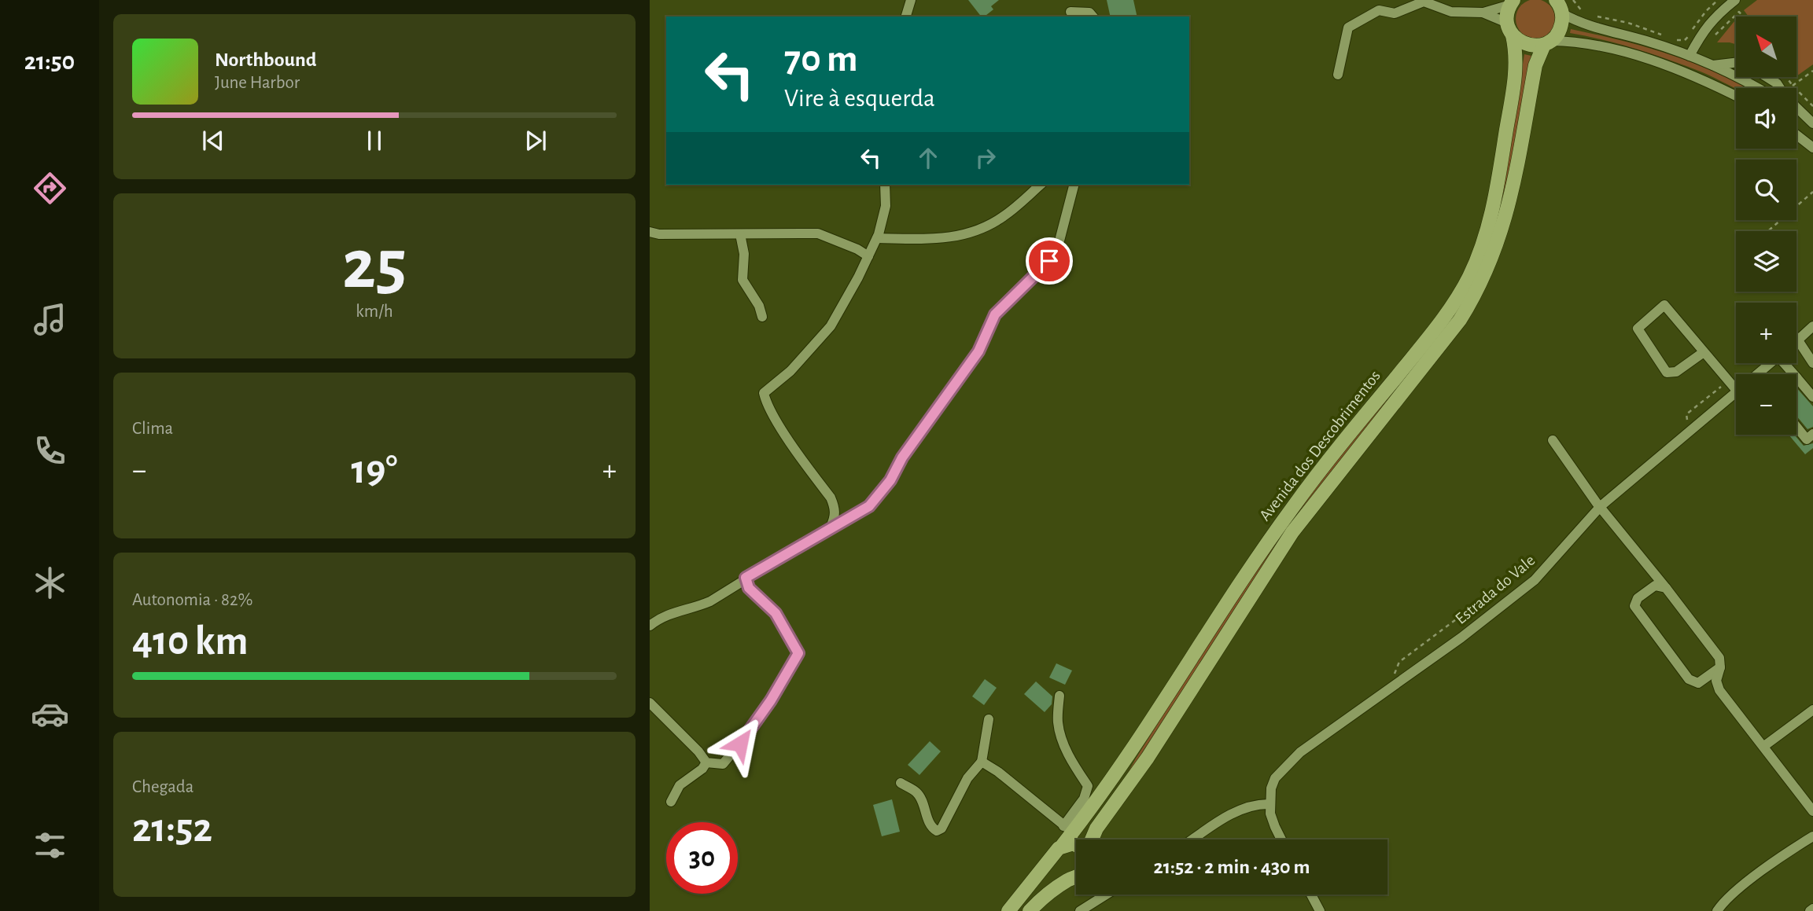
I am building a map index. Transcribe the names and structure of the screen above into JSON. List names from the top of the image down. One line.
{"streets":{"main road":["Avenida dos Descobrimentos"],"street":["Estrada do Vale"]},"north":"top left","page":{"tabs":"21:50","map_buttons":["+","−"],"turn":["70 m","Vire à esquerda"],"song":["Northbound","June Harbor"],"tile":[["25","km/h"],"Clima",["Autonomia · 82%","410 km"],["Chegada","21:52"]],"heat":["−","19°","+"],"limit":"30","trip":"21:52 · 2 min · 430 m"}}
